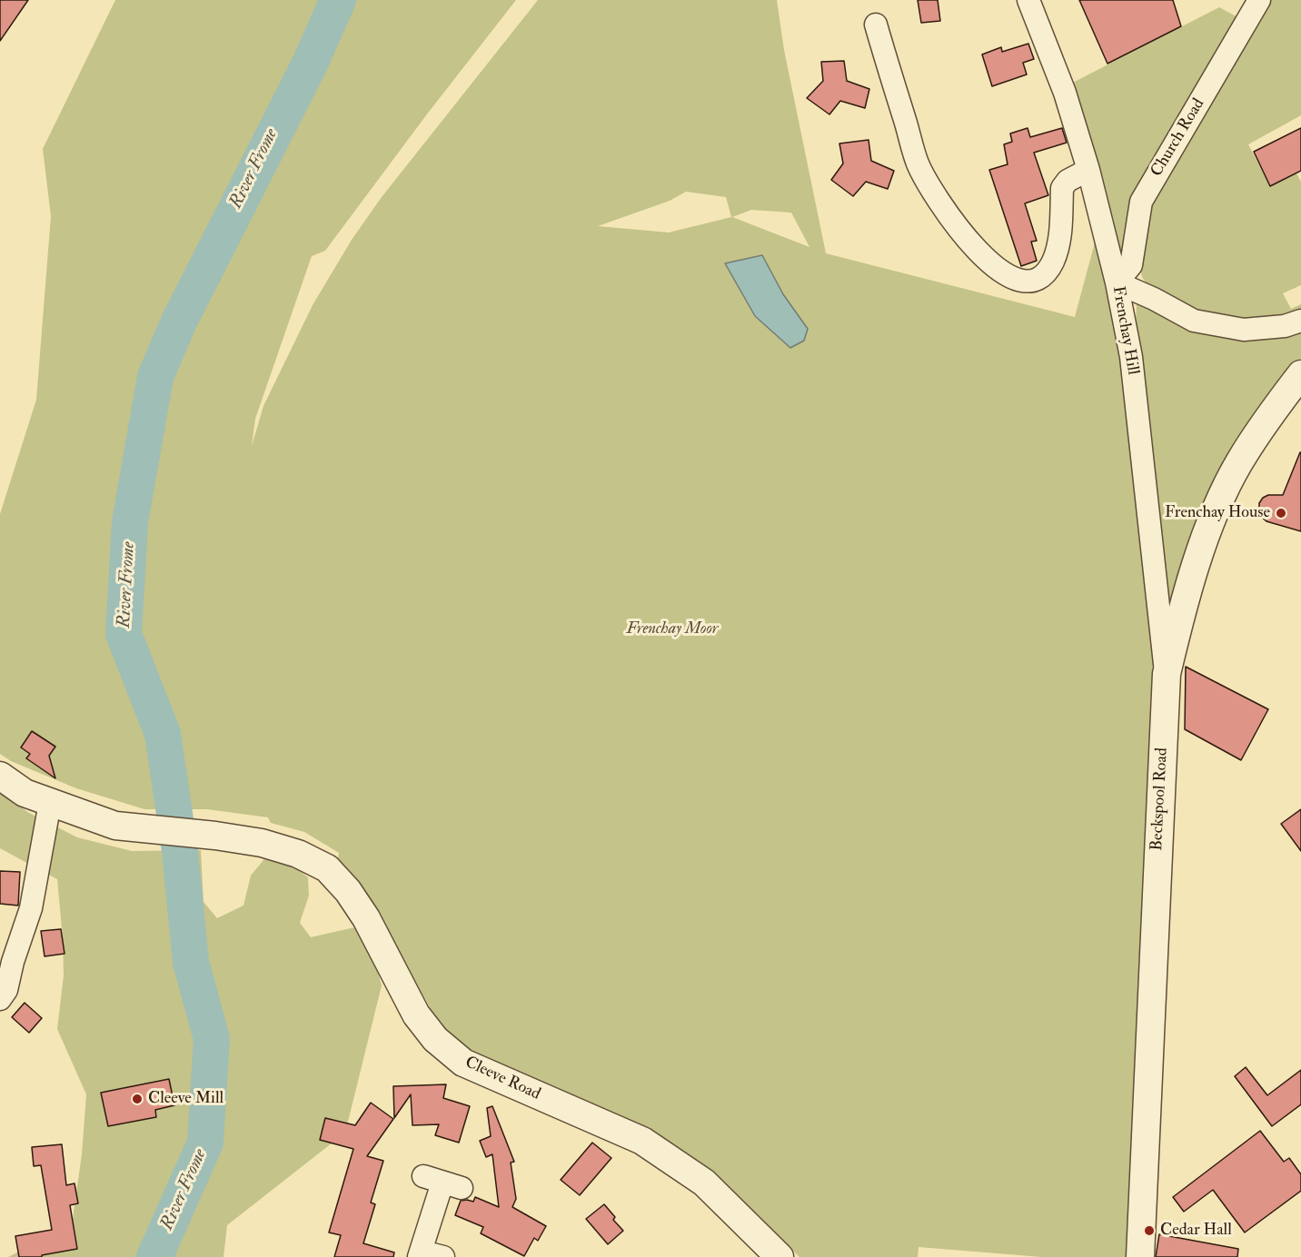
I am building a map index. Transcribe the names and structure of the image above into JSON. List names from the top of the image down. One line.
{"streets":{"street":["Church Road","Frenchay Hill","Beckspool Road","Cleeve Road"]},"crossings":[["Church Road","Frenchay Hill"],["Frenchay Hill","Beckspool Road"]],"water":["River Frome"],"parks":["Frenchay Moor"],"places":["Frenchay House","Cleeve Mill","Cedar Hall"]}
